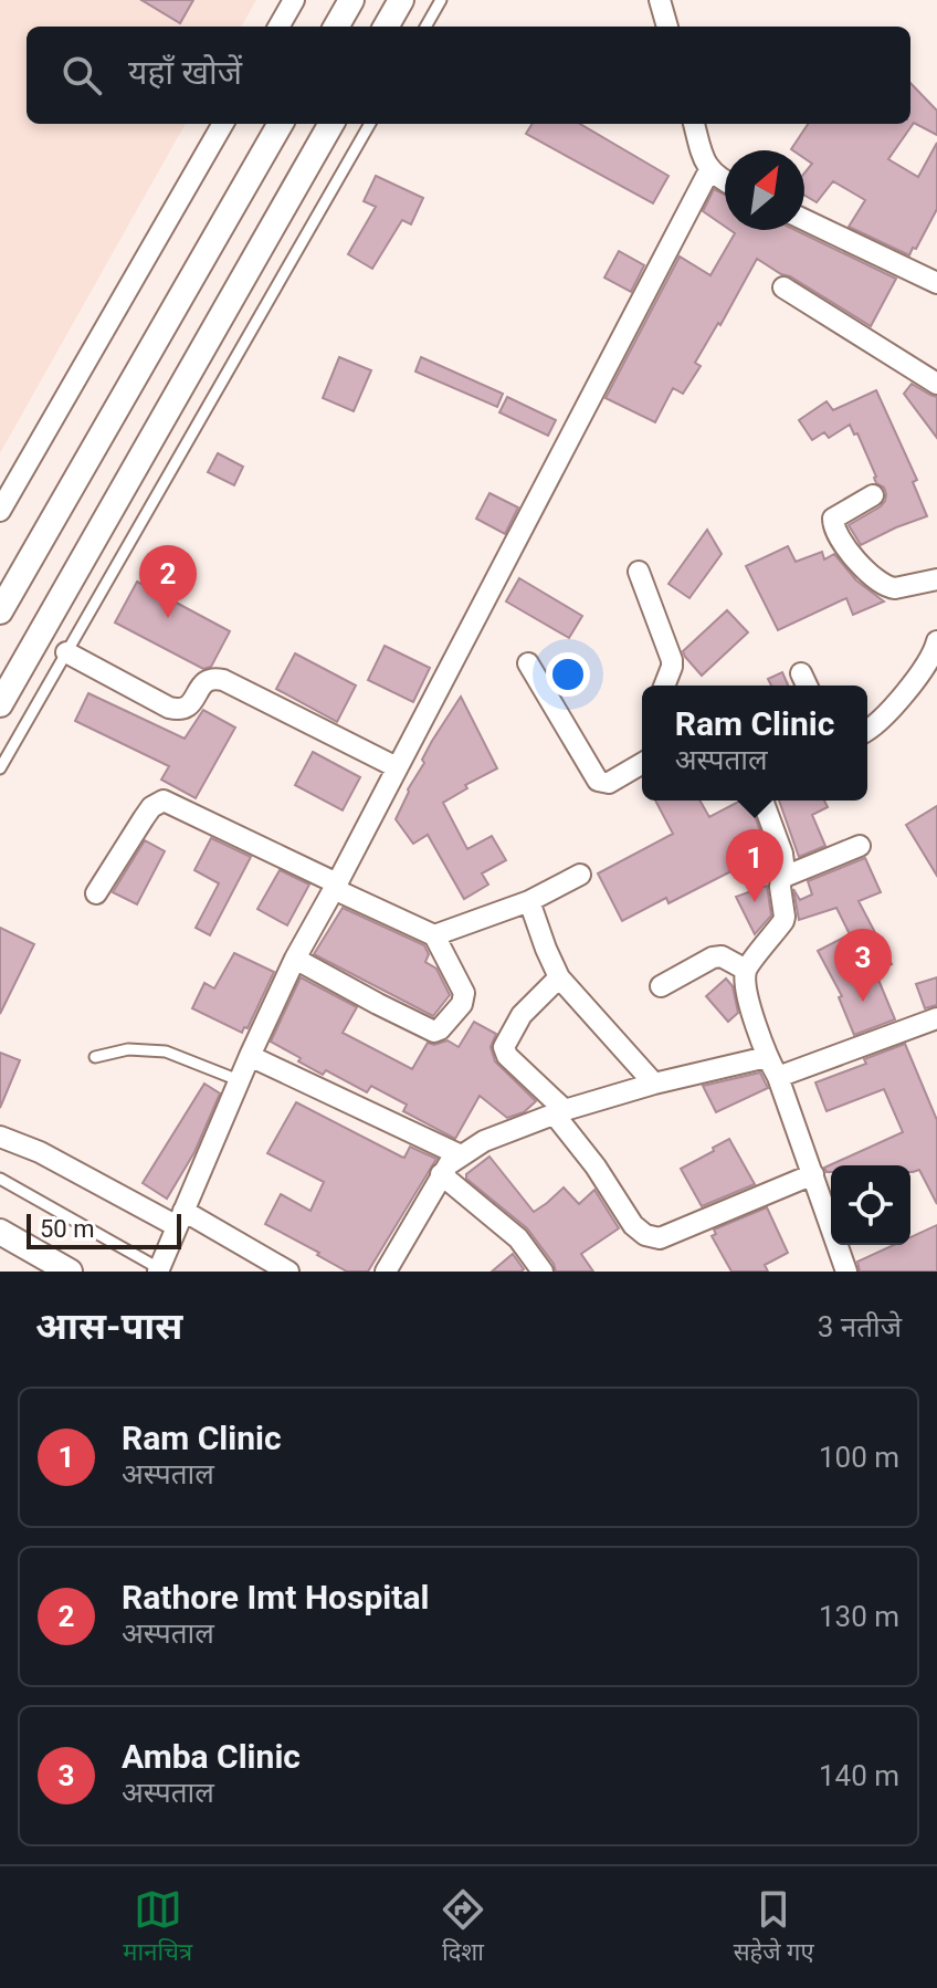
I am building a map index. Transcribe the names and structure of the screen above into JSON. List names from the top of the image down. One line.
{"scale_bar":"50 m","north":"top right","page":{"search":"यहाँ खोजें","pins":["2","1","3"],"popup":["Ram Clinic","अस्पताल"],"scale":"50 m","heading":["आस-पास","3 नतीजे"],"list":[{"mark":"1","name":"Ram Clinic","note":"अस्पताल","value":"100 m"},{"mark":"2","name":"Rathore Imt Hospital","note":"अस्पताल","value":"130 m"},{"mark":"3","name":"Amba Clinic","note":"अस्पताल","value":"140 m"}],"nav":["मानचित्र","दिशा","सहेजे गए"]}}
